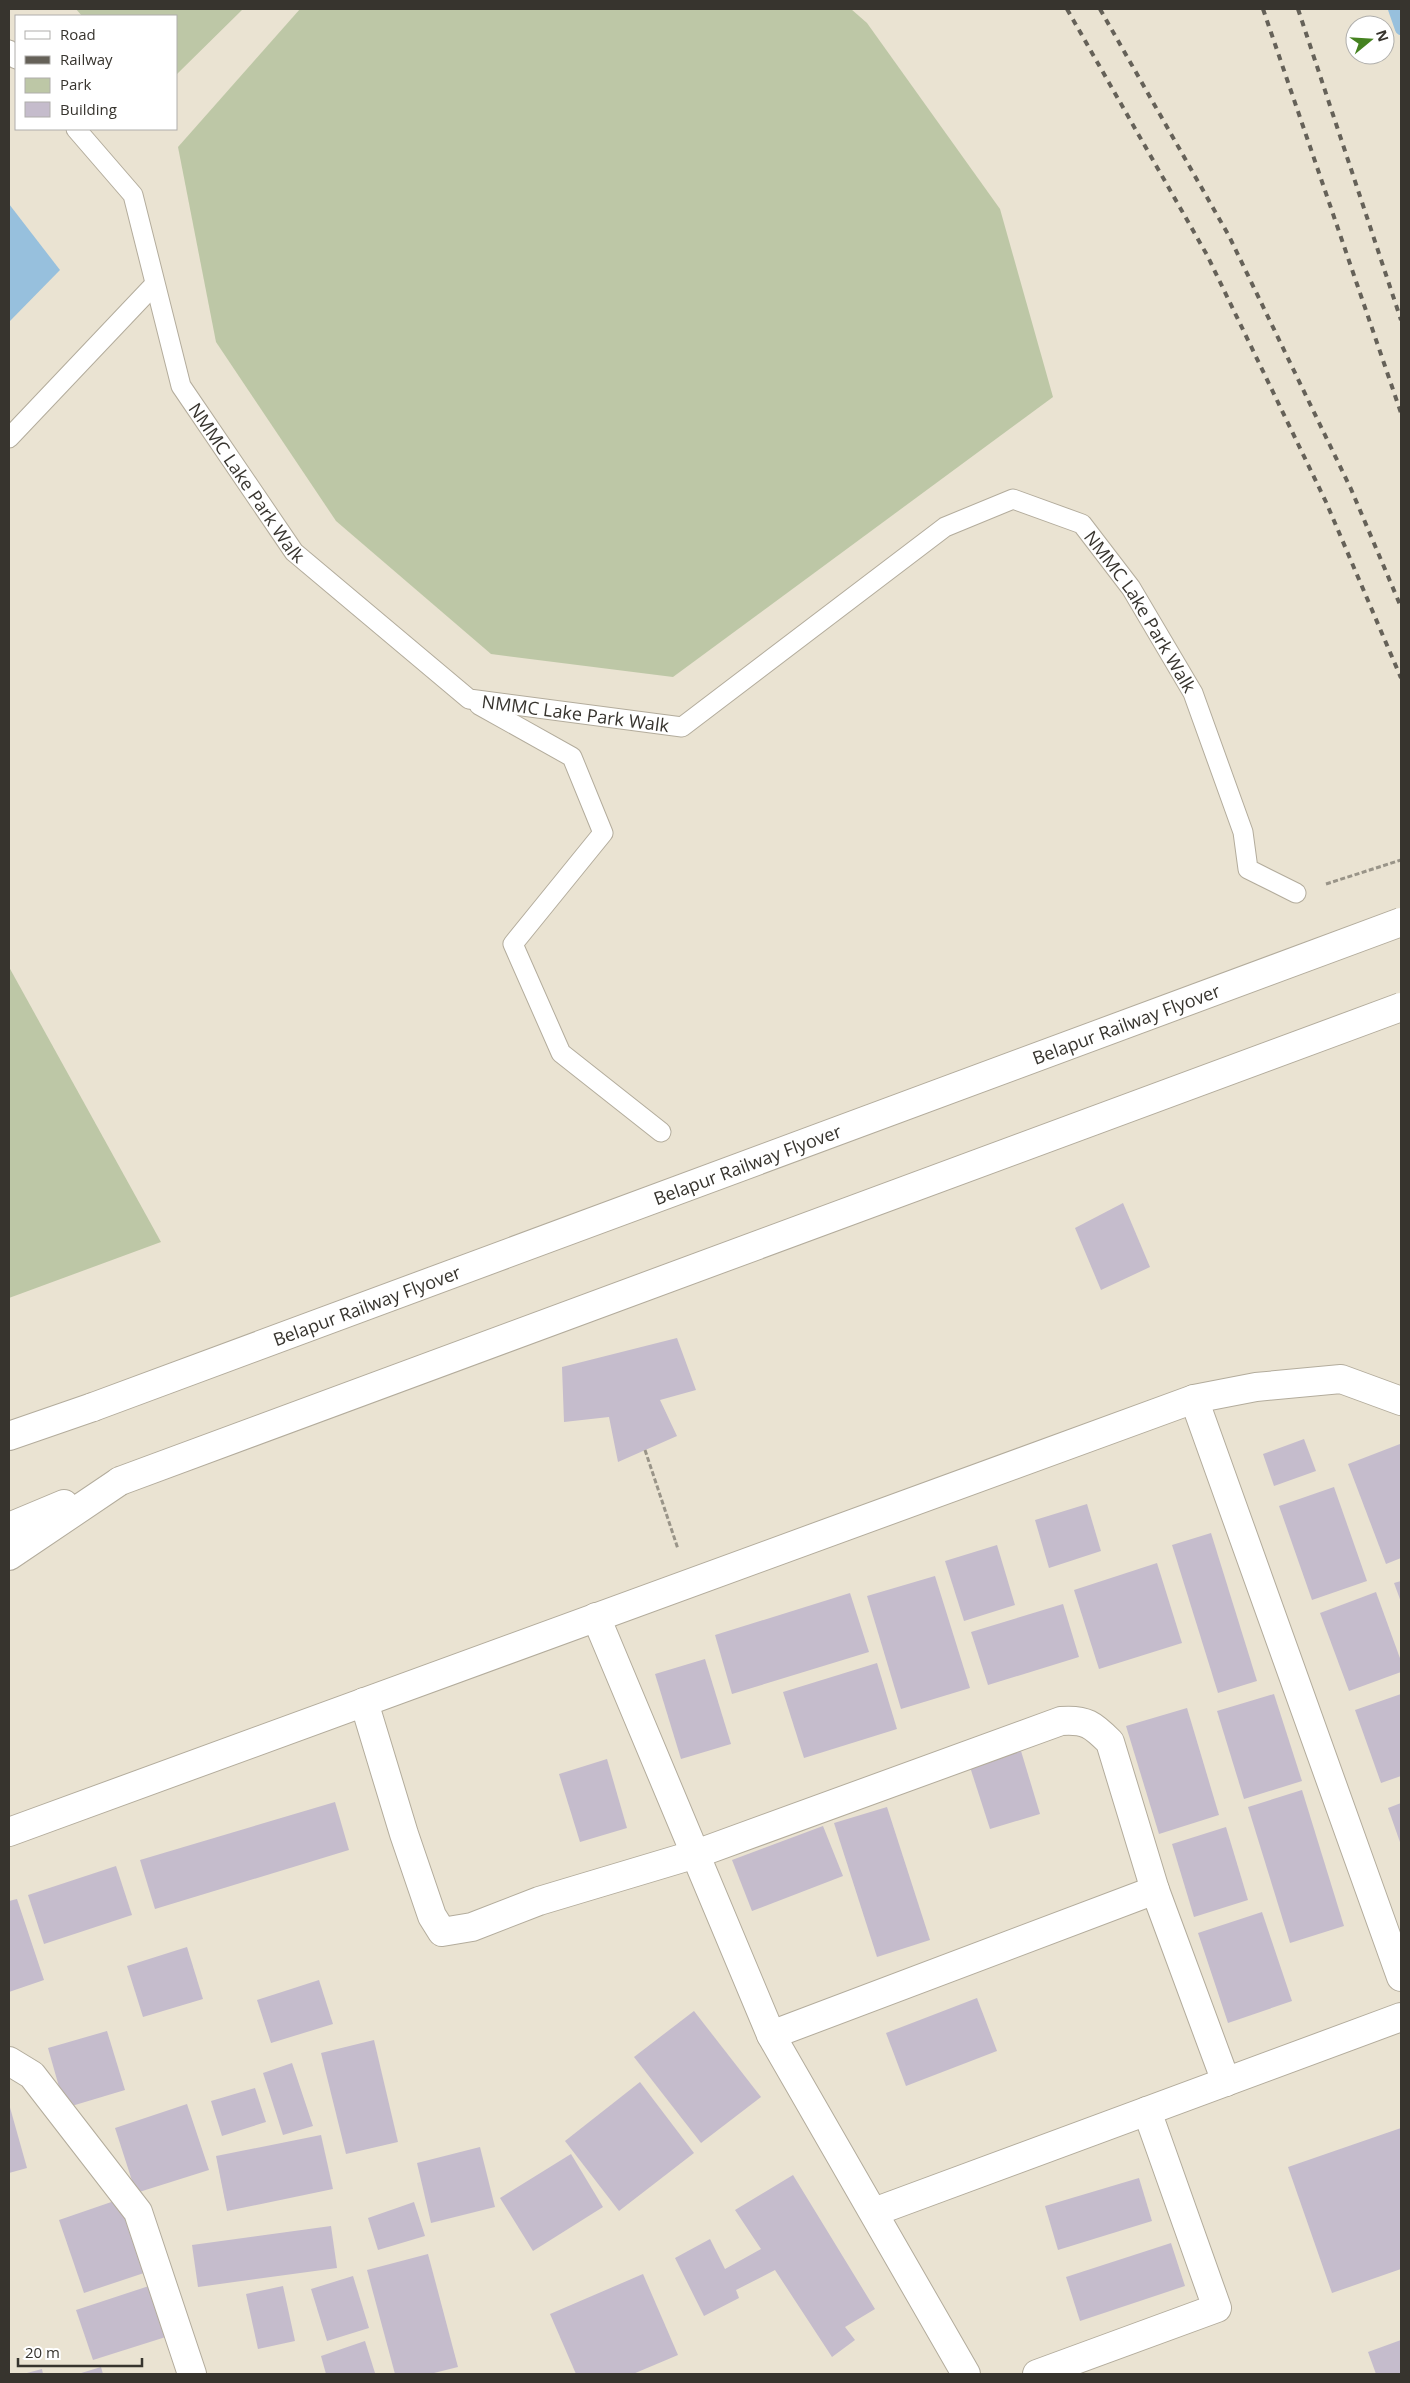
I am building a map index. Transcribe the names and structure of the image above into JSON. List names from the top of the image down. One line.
{"streets":{"main road":["Belapur Railway Flyover"],"lane":["NMMC Lake Park Walk"]},"legend":["Road","Railway","Park","Building"],"scale_bar":"20 m","north":"right"}
